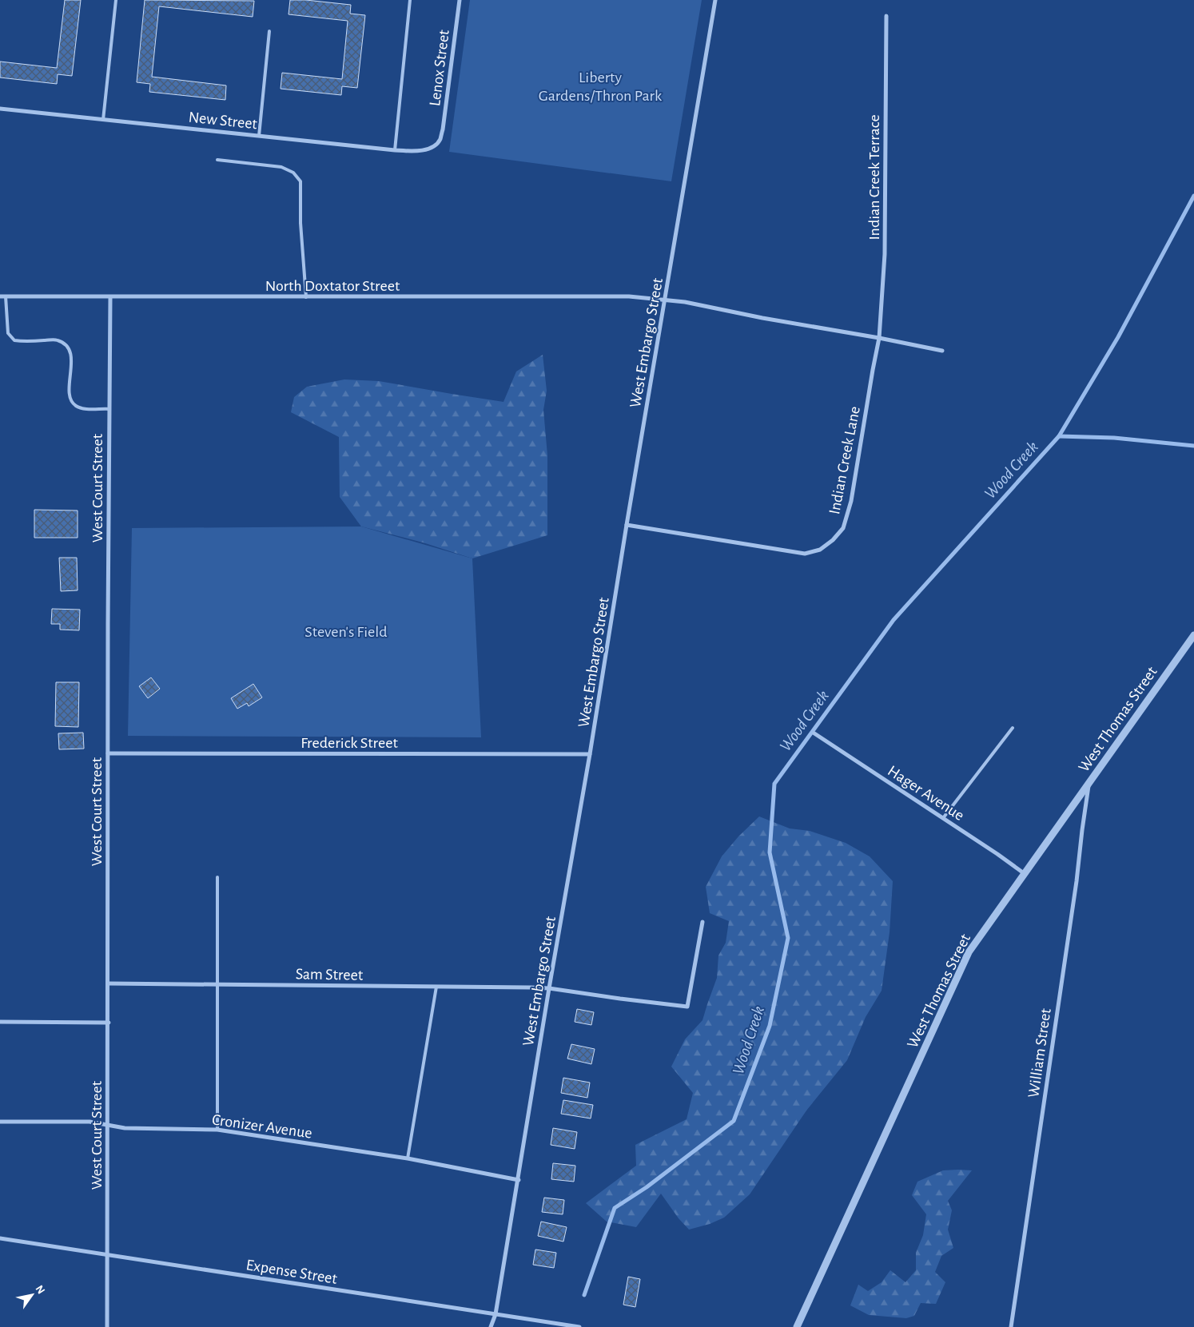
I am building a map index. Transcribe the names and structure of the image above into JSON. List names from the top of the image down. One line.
{"streets":{"street":["Lenox Street","New Street","Indian Creek Terrace","North Doxtator Street","West Embargo Street","Indian Creek Lane","West Court Street","West Thomas Street","Frederick Street","Hager Avenue","Sam Street","William Street","Cronizer Avenue","Expense Street"]},"crossings":[["Lenox Street","New Street"],["Indian Creek Terrace","Indian Creek Lane"],["North Doxtator Street","West Embargo Street"],["North Doxtator Street","West Court Street"],["West Embargo Street","Indian Creek Lane"],["West Embargo Street","Frederick Street"],["West Embargo Street","Sam Street"],["West Embargo Street","Cronizer Avenue"],["West Embargo Street","Expense Street"],["West Court Street","Frederick Street"],["West Court Street","Sam Street"],["West Court Street","Cronizer Avenue"],["West Court Street","Expense Street"],["West Thomas Street","Hager Avenue"],["West Thomas Street","William Street"]],"water":["Wood Creek"],"parks":["Liberty Gardens/Thron Park","Steven's Field"],"north":"top right"}
